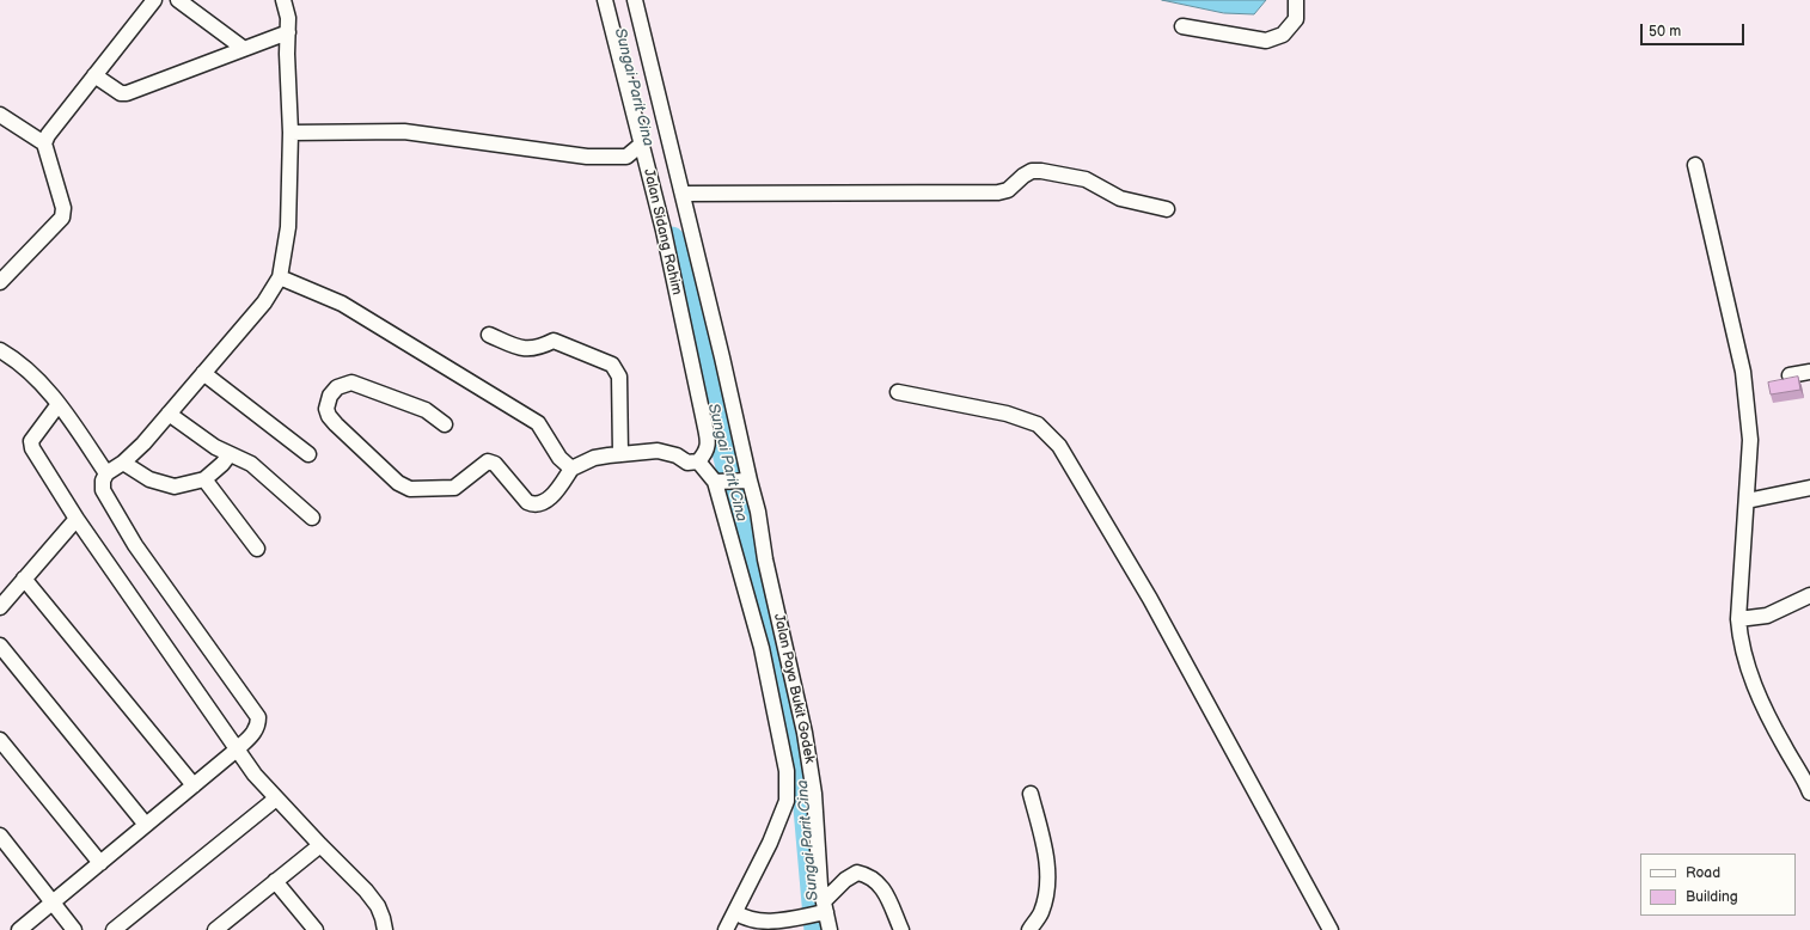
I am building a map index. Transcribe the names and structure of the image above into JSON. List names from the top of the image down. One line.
{"streets":{"street":["Jalan Sidang Rahim","Jalan Paya Bukit Godek"]},"water":["Sungai Parit Cina"],"legend":["Road","Building"],"scale_bar":"50 m"}
